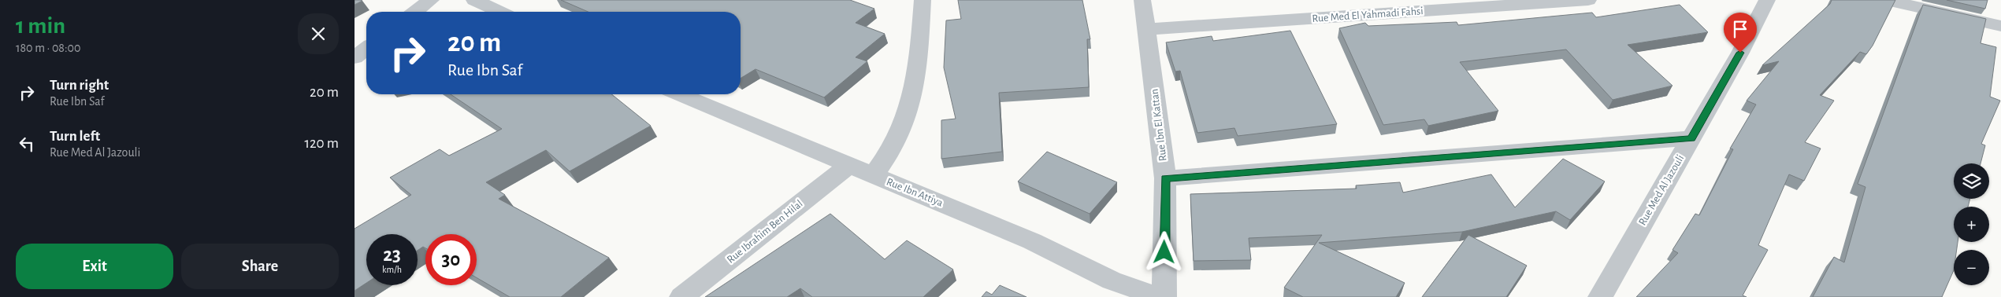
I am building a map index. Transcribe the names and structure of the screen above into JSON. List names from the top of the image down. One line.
{"streets":{"street":["Rue Med El Yahmadi Fahsi","Rue Ibn El Kattan","Rue Med Al Jazouli","Rue Ibn Attiya","Rue Ibrahim Ben Hilal"]},"crossings":[["Rue Med El Yahmadi Fahsi","Rue Ibn El Kattan"],["Rue Ibn Attiya","Rue Ibrahim Ben Hilal"]],"page":{"heading":["1 min","180 m · 08:00"],"turn":["20 m","Rue Ibn Saf"],"list":[{"name":"Turn right","note":"Rue Ibn Saf","value":"20 m"},{"name":"Turn left","note":"Rue Med Al Jazouli","value":"120 m"}],"map_buttons":["+","−"],"speed":"23 km/h","limit":"30","buttons":["Exit","Share"]}}
